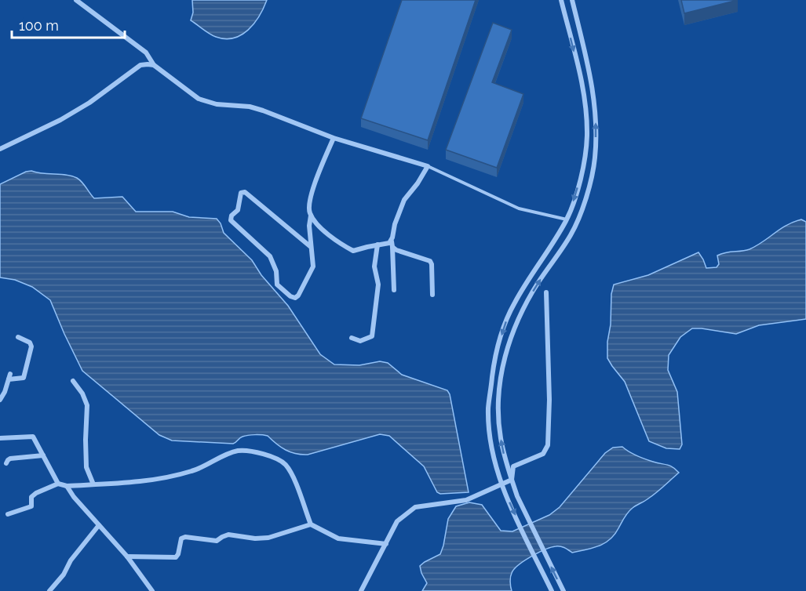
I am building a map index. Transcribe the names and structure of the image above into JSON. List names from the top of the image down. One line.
{"scale_bar":"100 m"}
